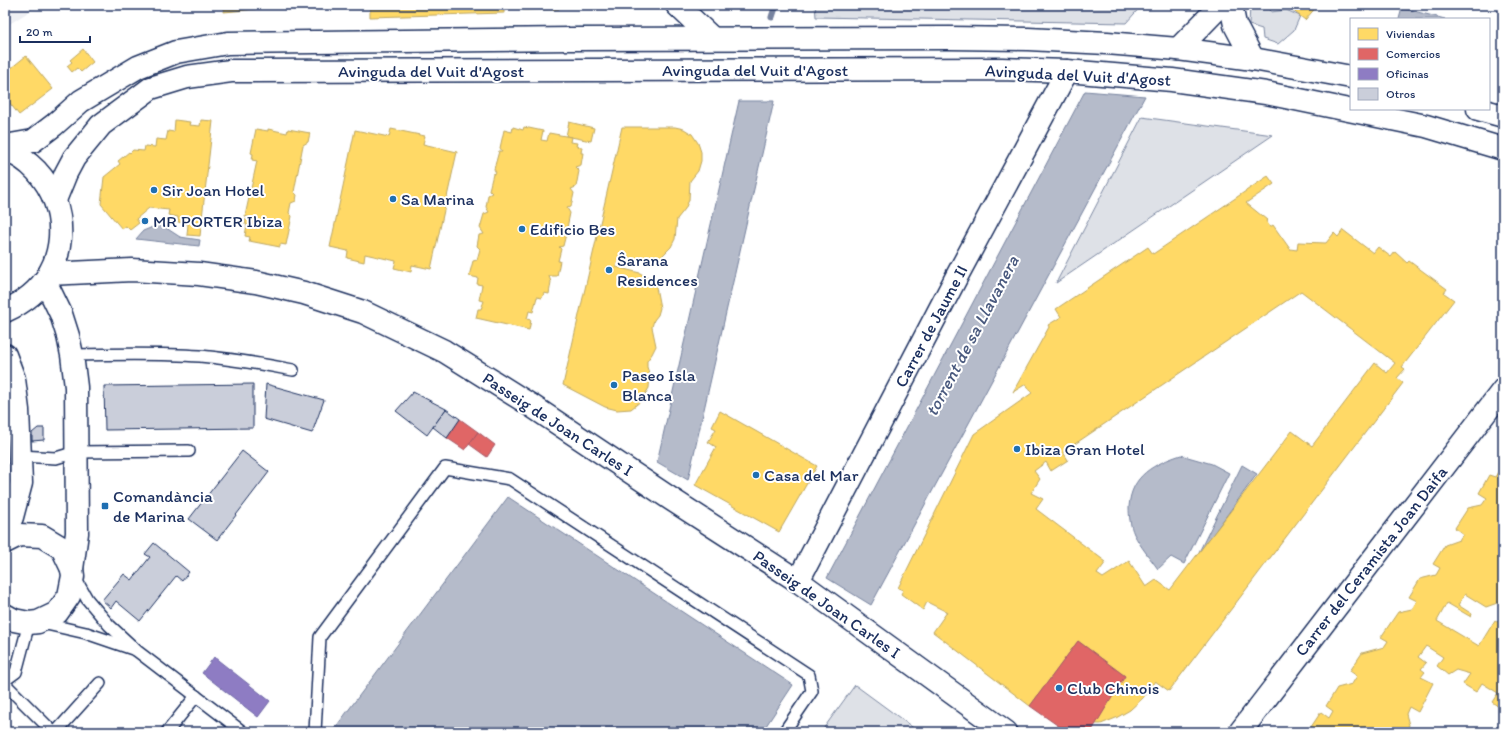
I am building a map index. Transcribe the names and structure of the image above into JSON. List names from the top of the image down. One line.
{"streets":{"street":["Avinguda del Vuit d'Agost","Carrer de Jaume II","Passeig de Joan Carles I","Carrer del Ceramista Joan Daifa"]},"crossings":[["Avinguda del Vuit d'Agost","Carrer de Jaume II"],["Carrer de Jaume II","Passeig de Joan Carles I"]],"water":["torrent de sa Llavanera"],"places":{"other":["Sir Joan Hotel","Sa Marina","MR PORTER Ibiza","Edificio Bes","Ŝarana Residences","Paseo Isla Blanca","Ibiza Gran Hotel","Casa del Mar","Club Chinois"],"transit":["Comandància de Marina"]},"legend":["Viviendas","Comercios","Oficinas","Otros"],"scale_bar":"20 m"}
